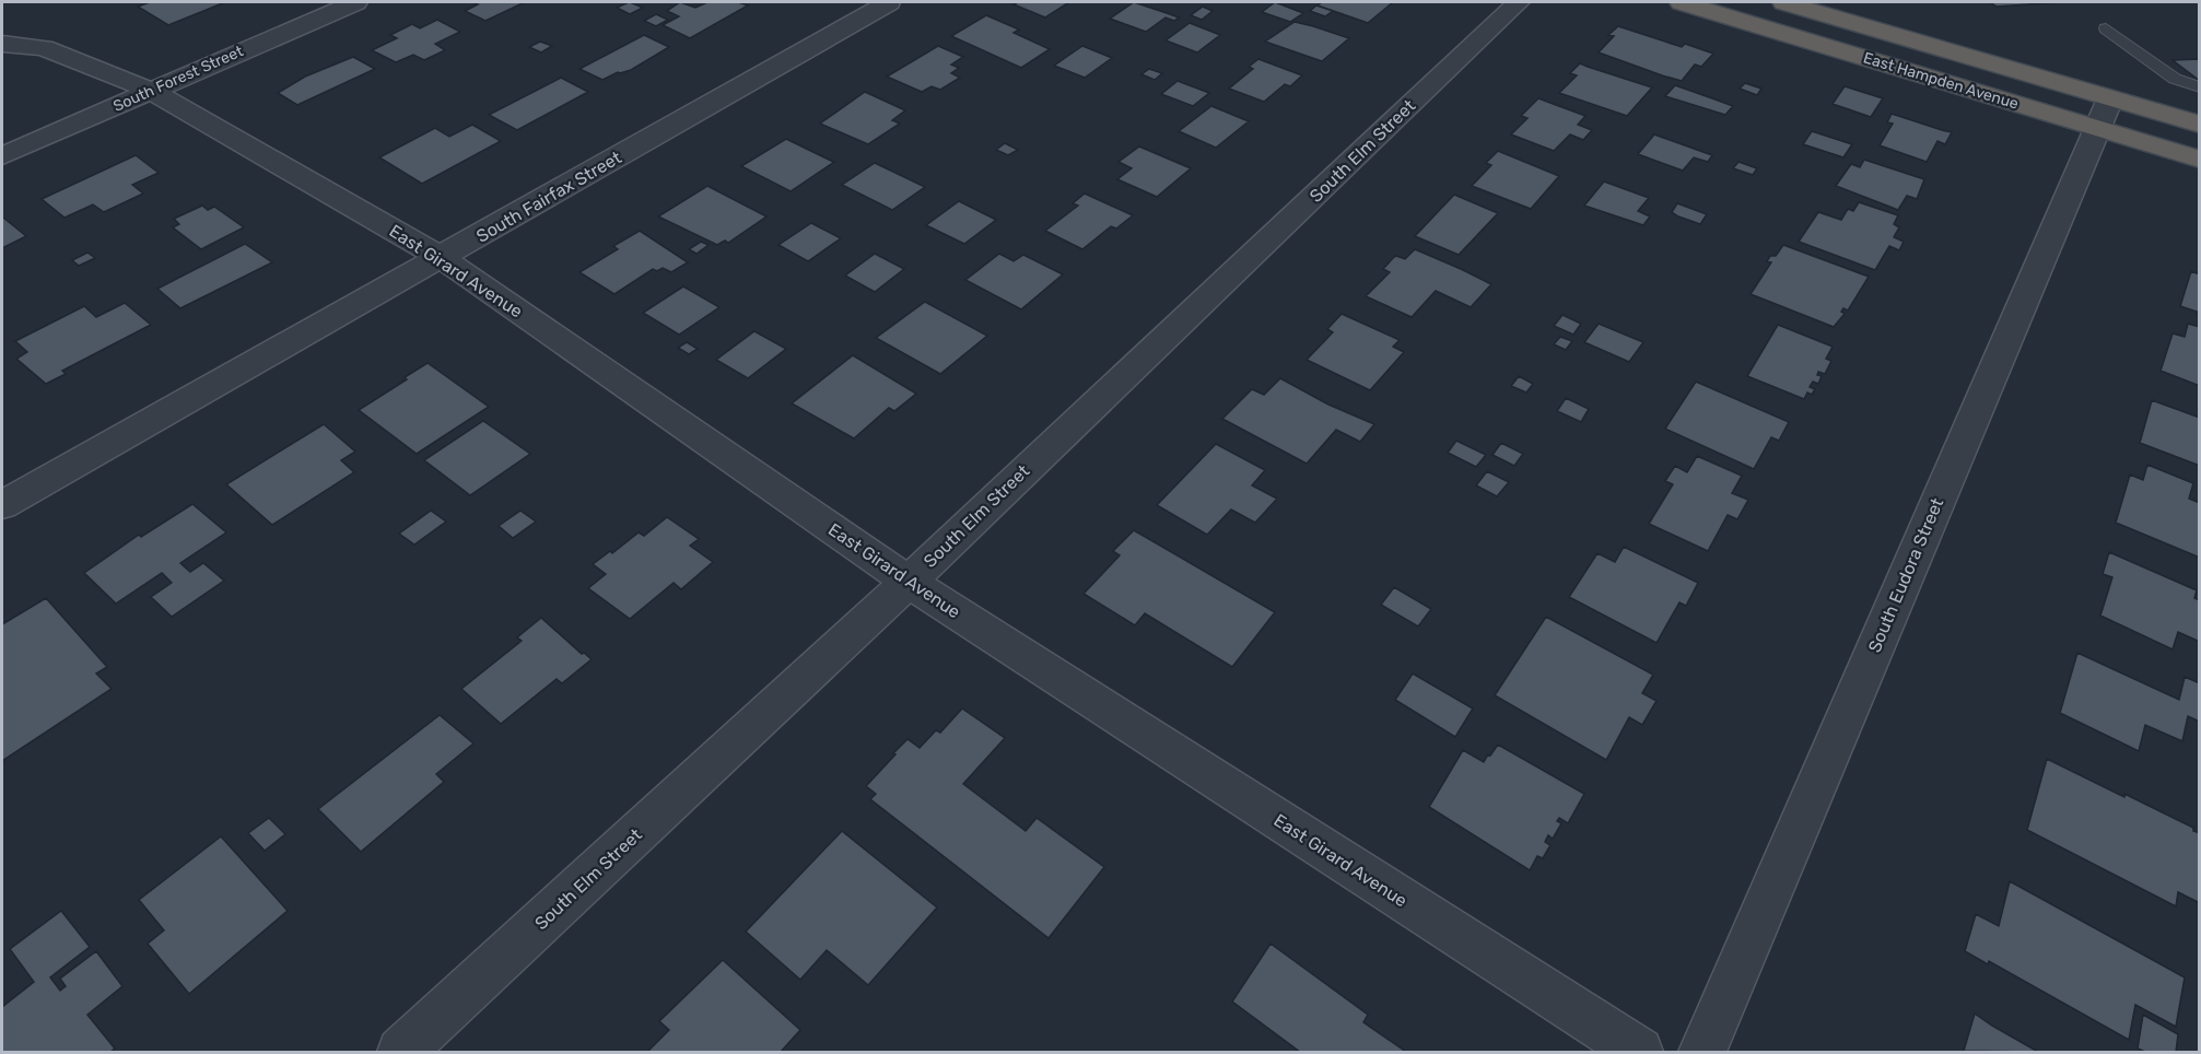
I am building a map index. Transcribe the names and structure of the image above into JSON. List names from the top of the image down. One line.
{"streets":{"highway":["East Hampden Avenue"],"street":["South Forest Street","South Elm Street","South Fairfax Street","East Girard Avenue","South Eudora Street"]},"crossings":[["South Forest Street","East Girard Avenue"],["East Hampden Avenue","South Eudora Street"],["South Elm Street","East Girard Avenue"],["South Fairfax Street","East Girard Avenue"]]}
